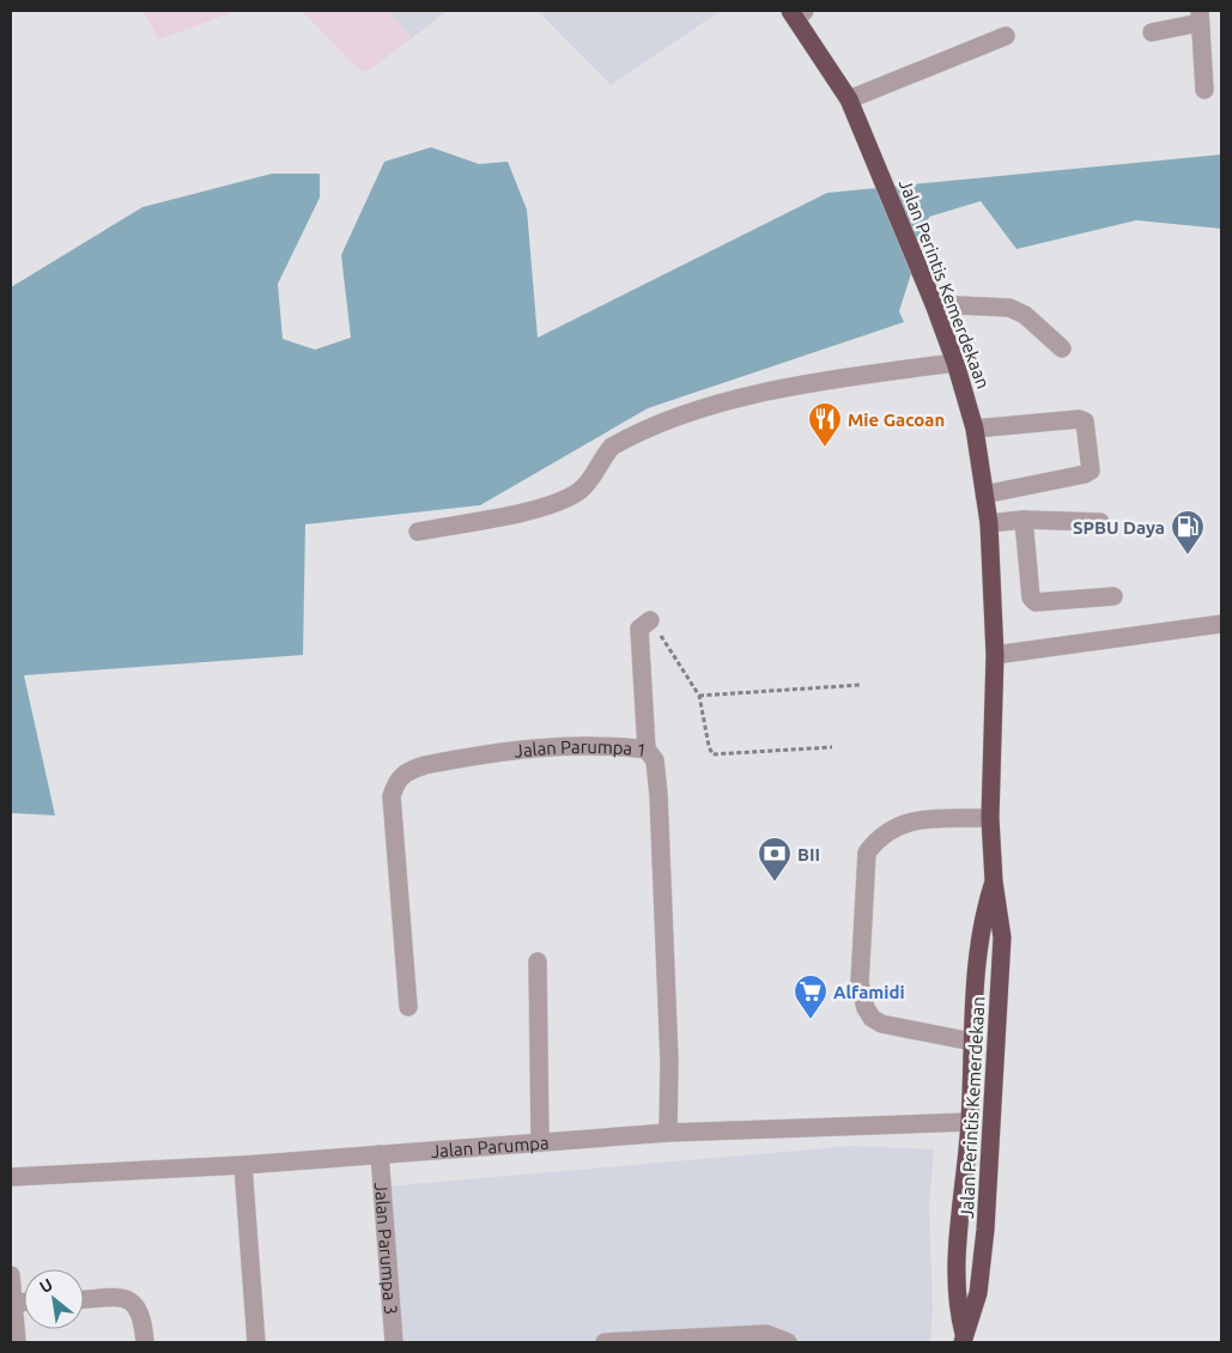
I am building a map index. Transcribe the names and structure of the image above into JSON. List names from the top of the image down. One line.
{"streets":{"highway":["Jalan Perintis Kemerdekaan"],"street":["Jalan Parumpa 1","Jalan Parumpa","Jalan Parumpa 3"]},"crossings":[["Jalan Perintis Kemerdekaan","Jalan Parumpa"],["Jalan Parumpa 1","Jalan Parumpa"],["Jalan Parumpa","Jalan Parumpa 3"]],"places":{"restaurant":["Mie Gacoan"],"fuel station":["SPBU Daya"],"bank":["BII"],"supermarket":["Alfamidi"]},"north":"top left"}
